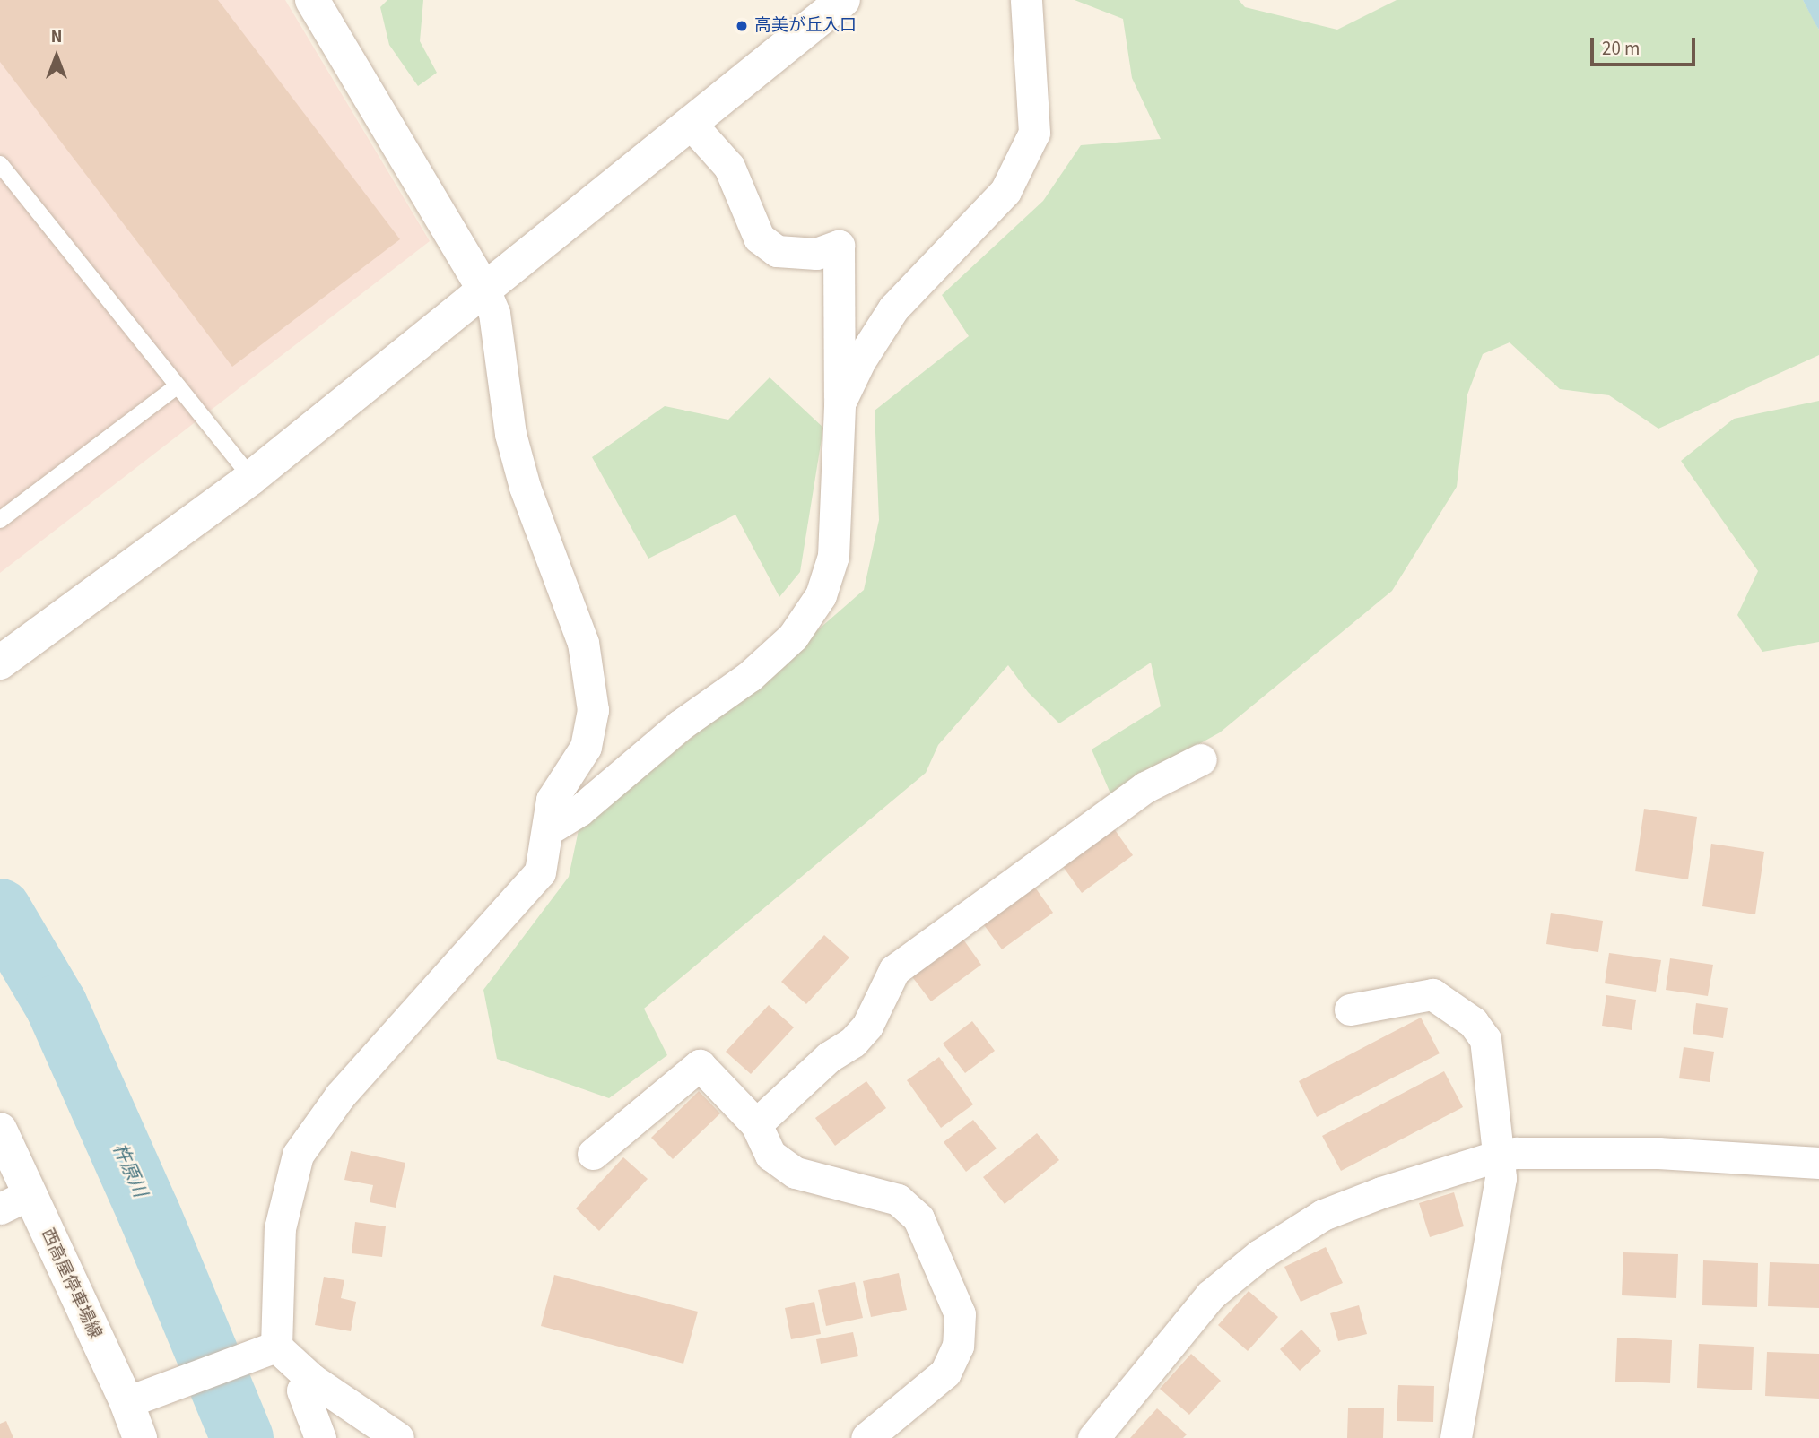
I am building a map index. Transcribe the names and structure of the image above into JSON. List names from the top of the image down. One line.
{"streets":{"street":["西高屋停車場線"]},"water":["杵原川"],"places":["高美が丘入口"],"scale_bar":"20 m","north":"top"}
